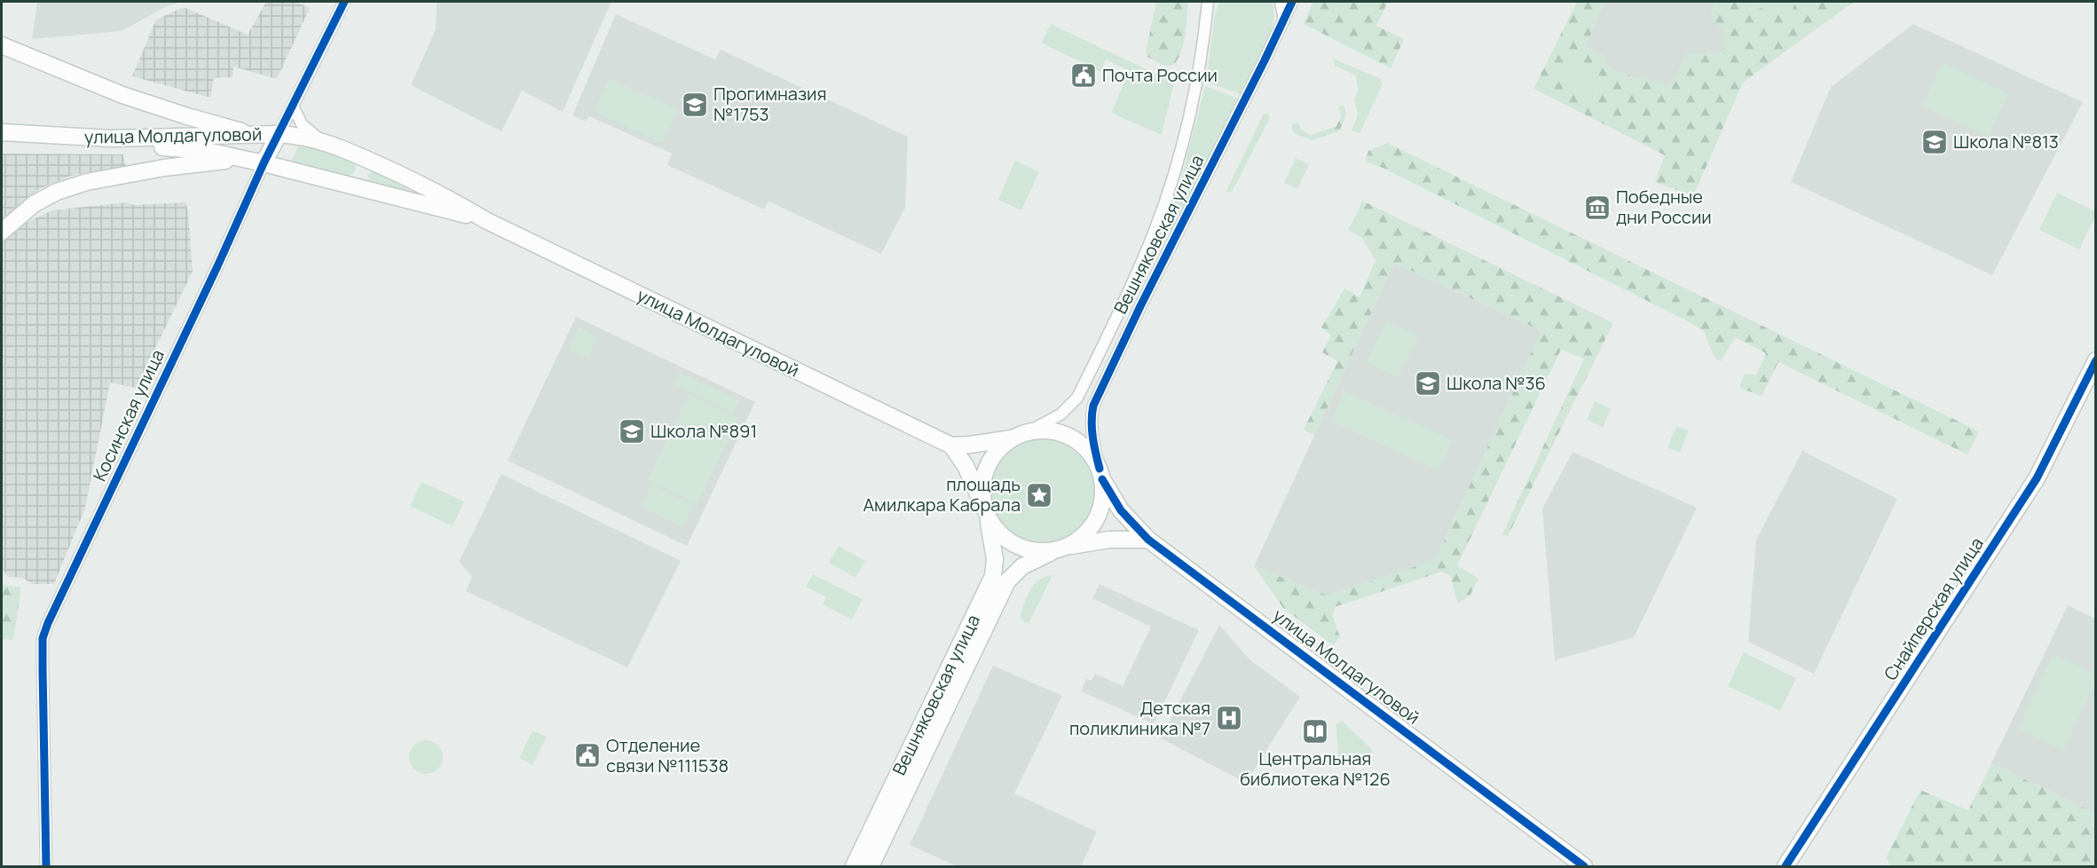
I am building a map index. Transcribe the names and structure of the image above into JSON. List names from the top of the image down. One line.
{"streets":{"main road":["улица Молдагуловой","Вешняковская улица","Косинская улица","Снайперская улица"]},"crossings":[["улица Молдагуловой","Вешняковская улица"],["улица Молдагуловой","Косинская улица"]],"places":{"public building":["Почта России","Отделение связи №111538"],"school or university":["Прогимназия №1753","Школа №813","Школа №36","Школа №891"],"museum":["Победные дни России"],"place":["площадь Амилкара Кабрала"],"hospital":["Детская поликлиника №7"],"library":["Центральная библиотека №126"]}}
